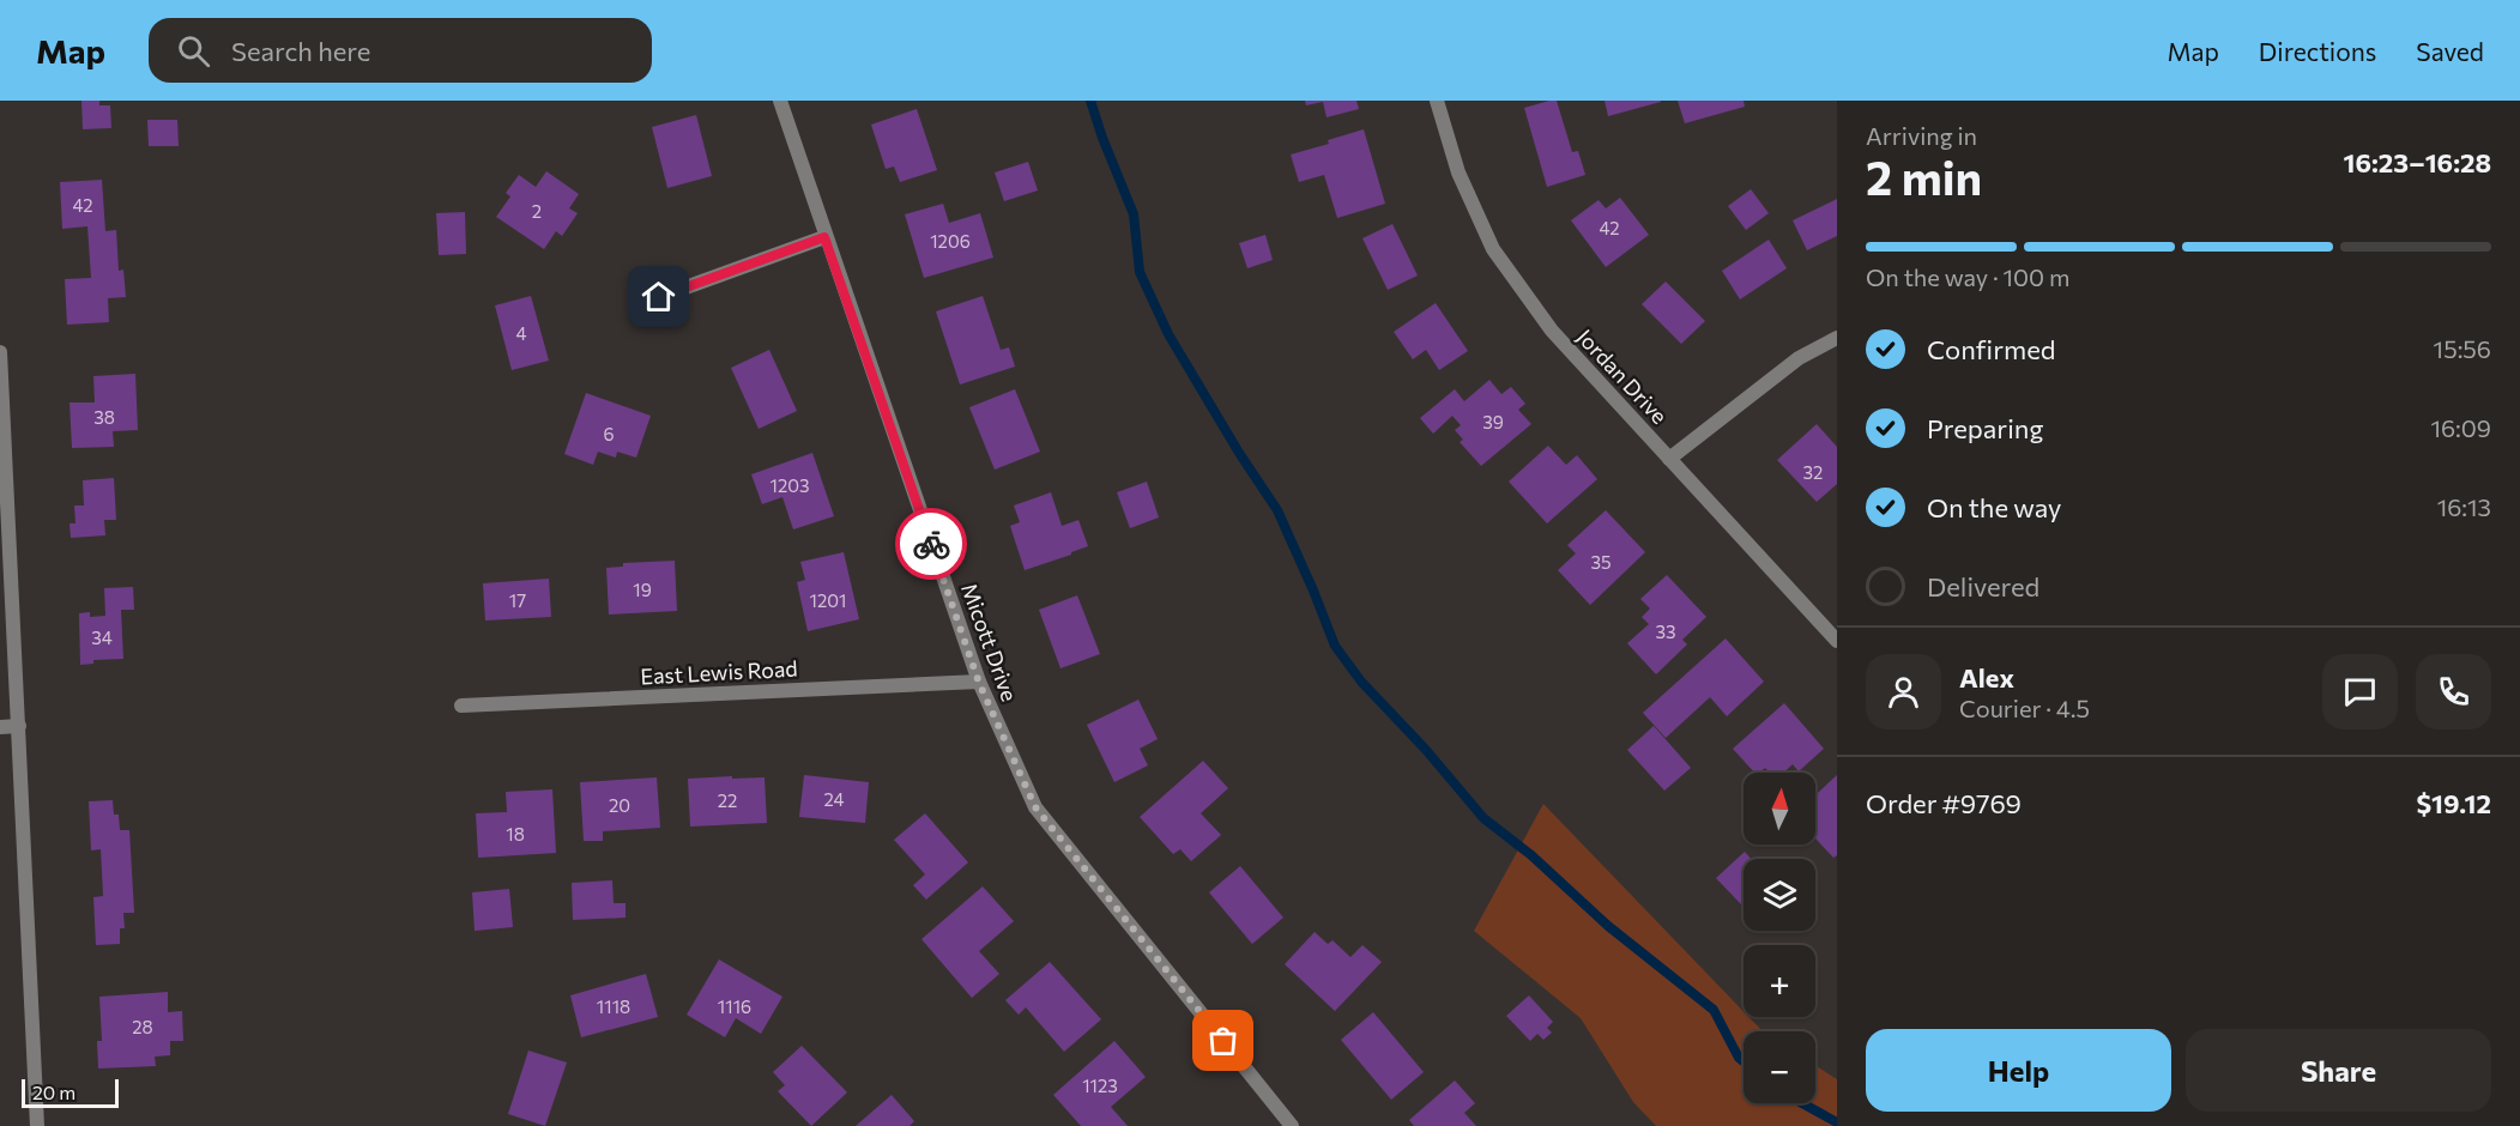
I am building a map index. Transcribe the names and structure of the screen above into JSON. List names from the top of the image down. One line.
{"streets":{"street":["Jordan Drive","Micott Drive","East Lewis Road"]},"crossings":[["Micott Drive","East Lewis Road"]],"house_numbers":["42","2","42","1206","4","38","39","6","32","1203","35","19","17","1201","33","34","24","22","20","18","1118","1116","28","1123"],"scale_bar":"20 m","north":"top","page":{"header":"Map","search":"Search here","nav":["Map","Directions","Saved"],"heading":["2 min","Arriving in","16:23–16:28"],"panel":["Alex","Courier · 4.5","Order #9769","$19.12"],"bar":"On the way · 100 m","list":[["Confirmed","15:56"],["Preparing","16:09"],["On the way","16:13"],"Delivered"],"map_buttons":["+","−"],"buttons":["Help","Share"],"scale":"20 m"}}
